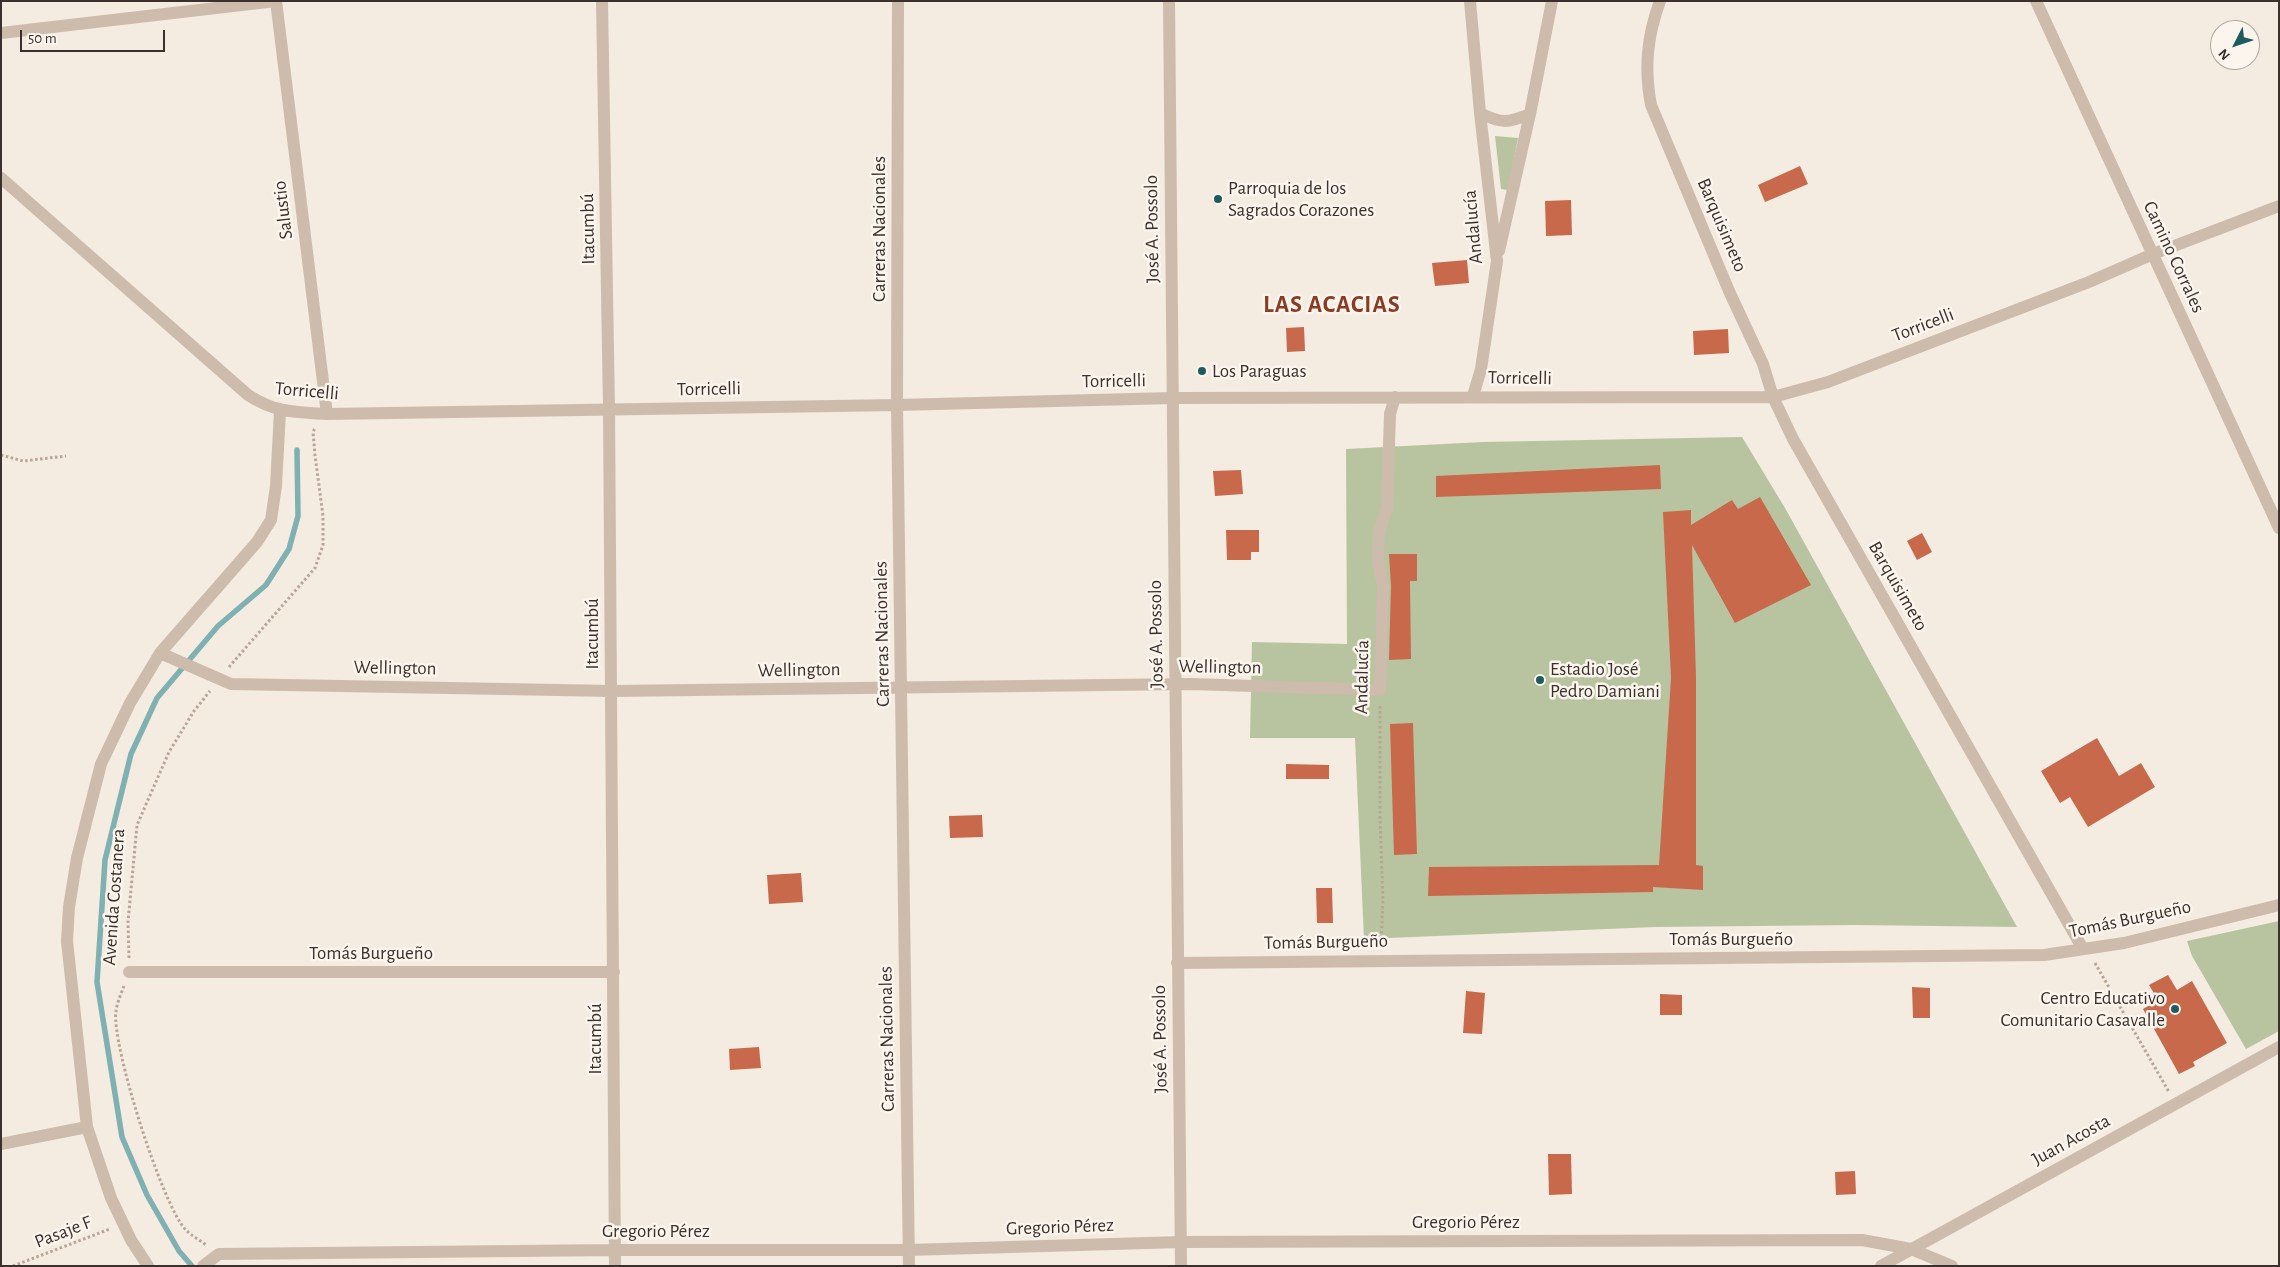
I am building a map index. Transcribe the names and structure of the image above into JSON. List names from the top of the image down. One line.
{"streets":{"street":["Salustio","Barquisimeto","Andalucía","Itacumbú","Carreras Nacionales","José A. Possolo","Camino Corrales","Torricelli","Wellington","Avenida Costanera","Tomás Burgueño","Juan Acosta","Gregorio Pérez"],"path":["Pasaje F"]},"crossings":[["Salustio","Torricelli"],["Salustio","Avenida Costanera"],["Barquisimeto","Torricelli"],["Barquisimeto","Tomás Burgueño"],["Andalucía","Torricelli"],["Andalucía","Wellington"],["Andalucía","Tomás Burgueño"],["Itacumbú","Torricelli"],["Itacumbú","Wellington"],["Itacumbú","Tomás Burgueño"],["Itacumbú","Gregorio Pérez"],["Carreras Nacionales","Torricelli"],["Carreras Nacionales","Wellington"],["Carreras Nacionales","Gregorio Pérez"],["José A. Possolo","Torricelli"],["José A. Possolo","Wellington"],["José A. Possolo","Tomás Burgueño"],["José A. Possolo","Gregorio Pérez"],["Camino Corrales","Torricelli"],["Torricelli","Avenida Costanera"],["Wellington","Avenida Costanera"],["Avenida Costanera","Tomás Burgueño"],["Avenida Costanera","Gregorio Pérez"],["Avenida Costanera","Pasaje F"],["Juan Acosta","Gregorio Pérez"]],"districts":["LAS ACACIAS"],"places":["Parroquia de los Sagrados Corazones","Los Paraguas","Estadio José Pedro Damiani","Centro Educativo Comunitario Casavalle"],"scale_bar":"50 m","north":"bottom left"}
